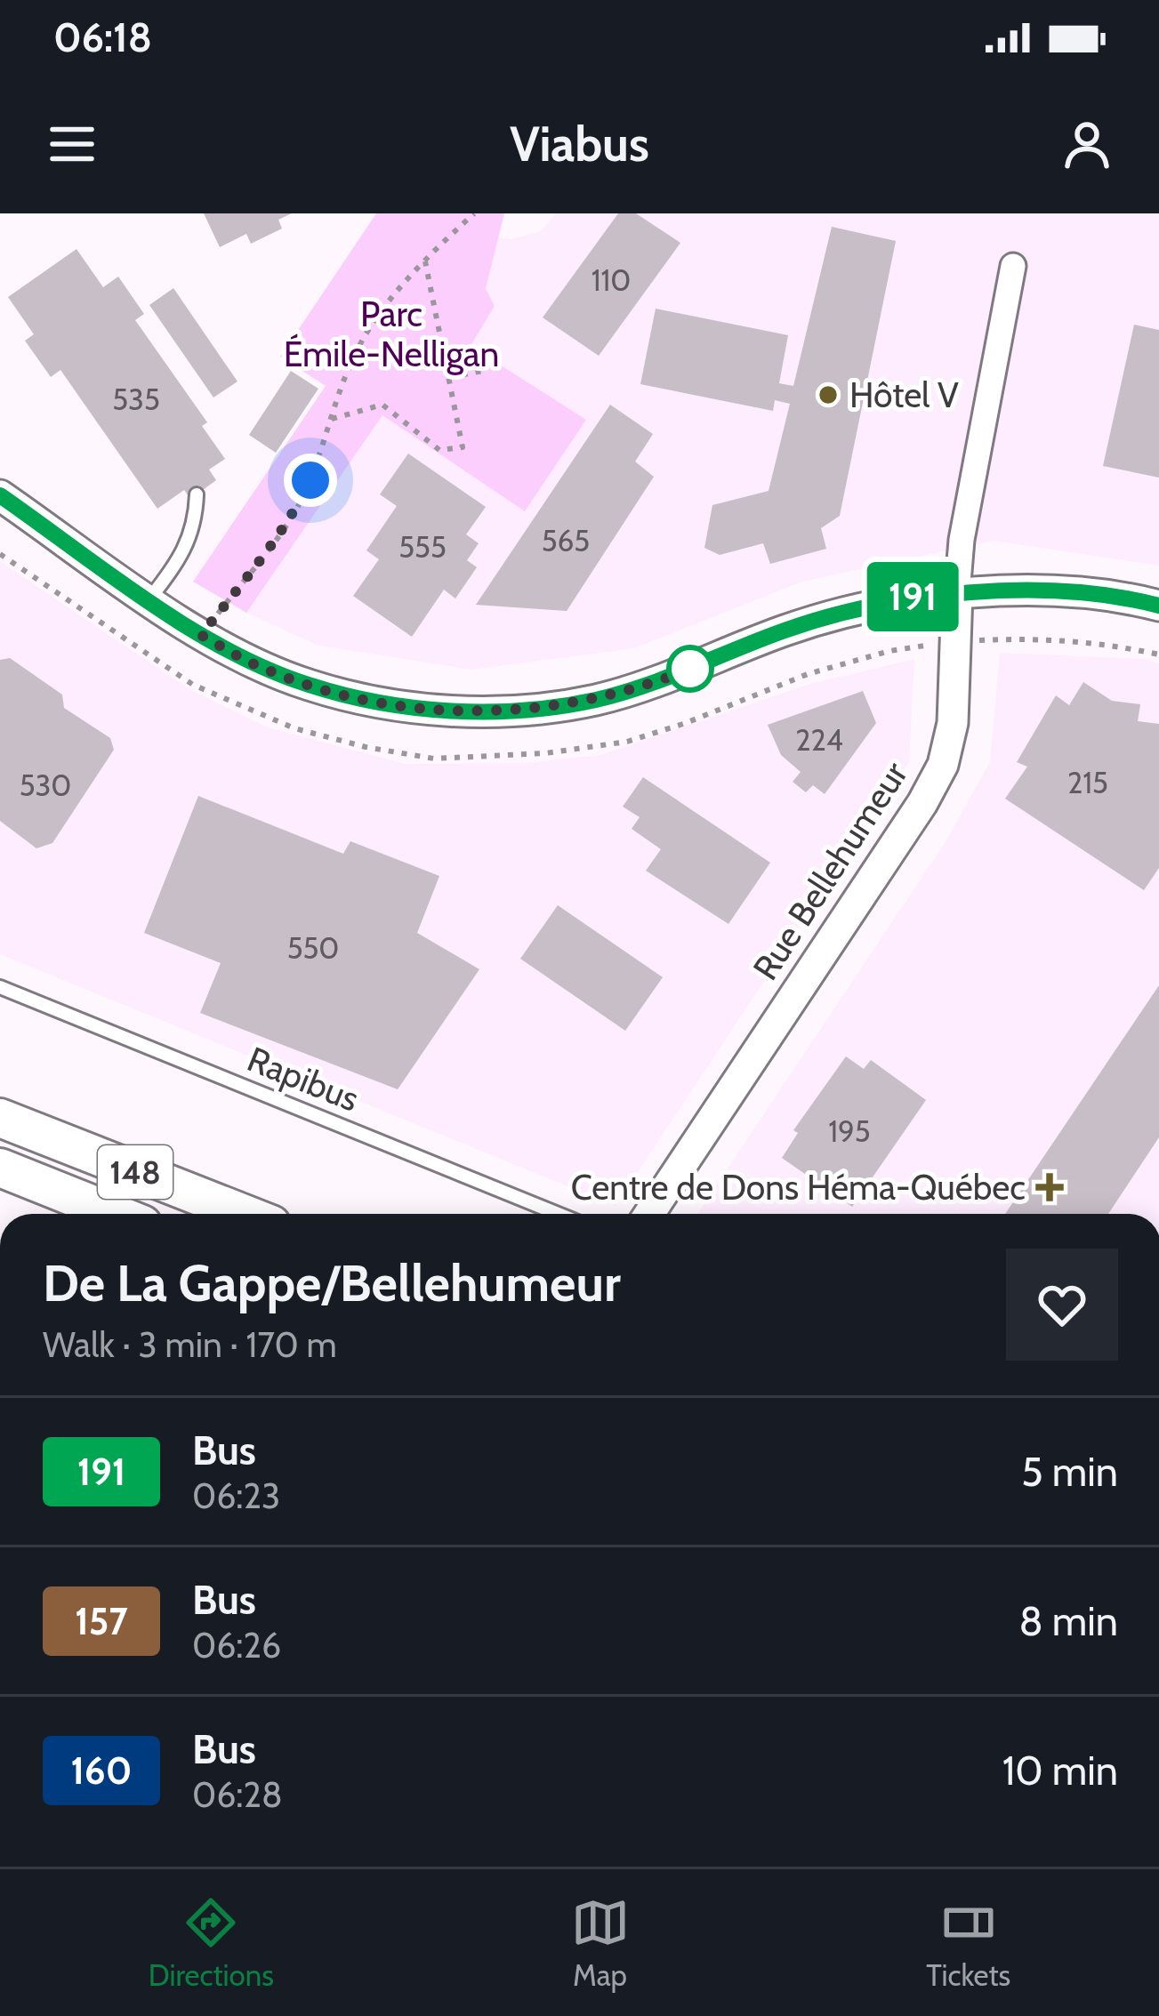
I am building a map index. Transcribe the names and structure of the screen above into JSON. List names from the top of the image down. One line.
{"streets":{"main road":["148"],"street":["Rue Bellehumeur"],"lane":["Rapibus"]},"parks":["Parc Émile-Nelligan"],"places":{"other":["Hôtel V"],"health":["Centre de Dons Héma-Québec"]},"lines":["bus line 191"],"house_numbers":["110","535","565","555","224","215","530","550","195"],"page":{"status":"06:18","header":"Viabus","on_map":"191","heading":["De La Gappe/Bellehumeur","Walk · 3 min · 170 m"],"list":[{"mark":"191","name":"Bus","note":"06:23","value":"5 min"},{"mark":"157","name":"Bus","note":"06:26","value":"8 min"},{"mark":"160","name":"Bus","note":"06:28","value":"10 min"}],"tabs":["Directions","Map","Tickets"]}}
